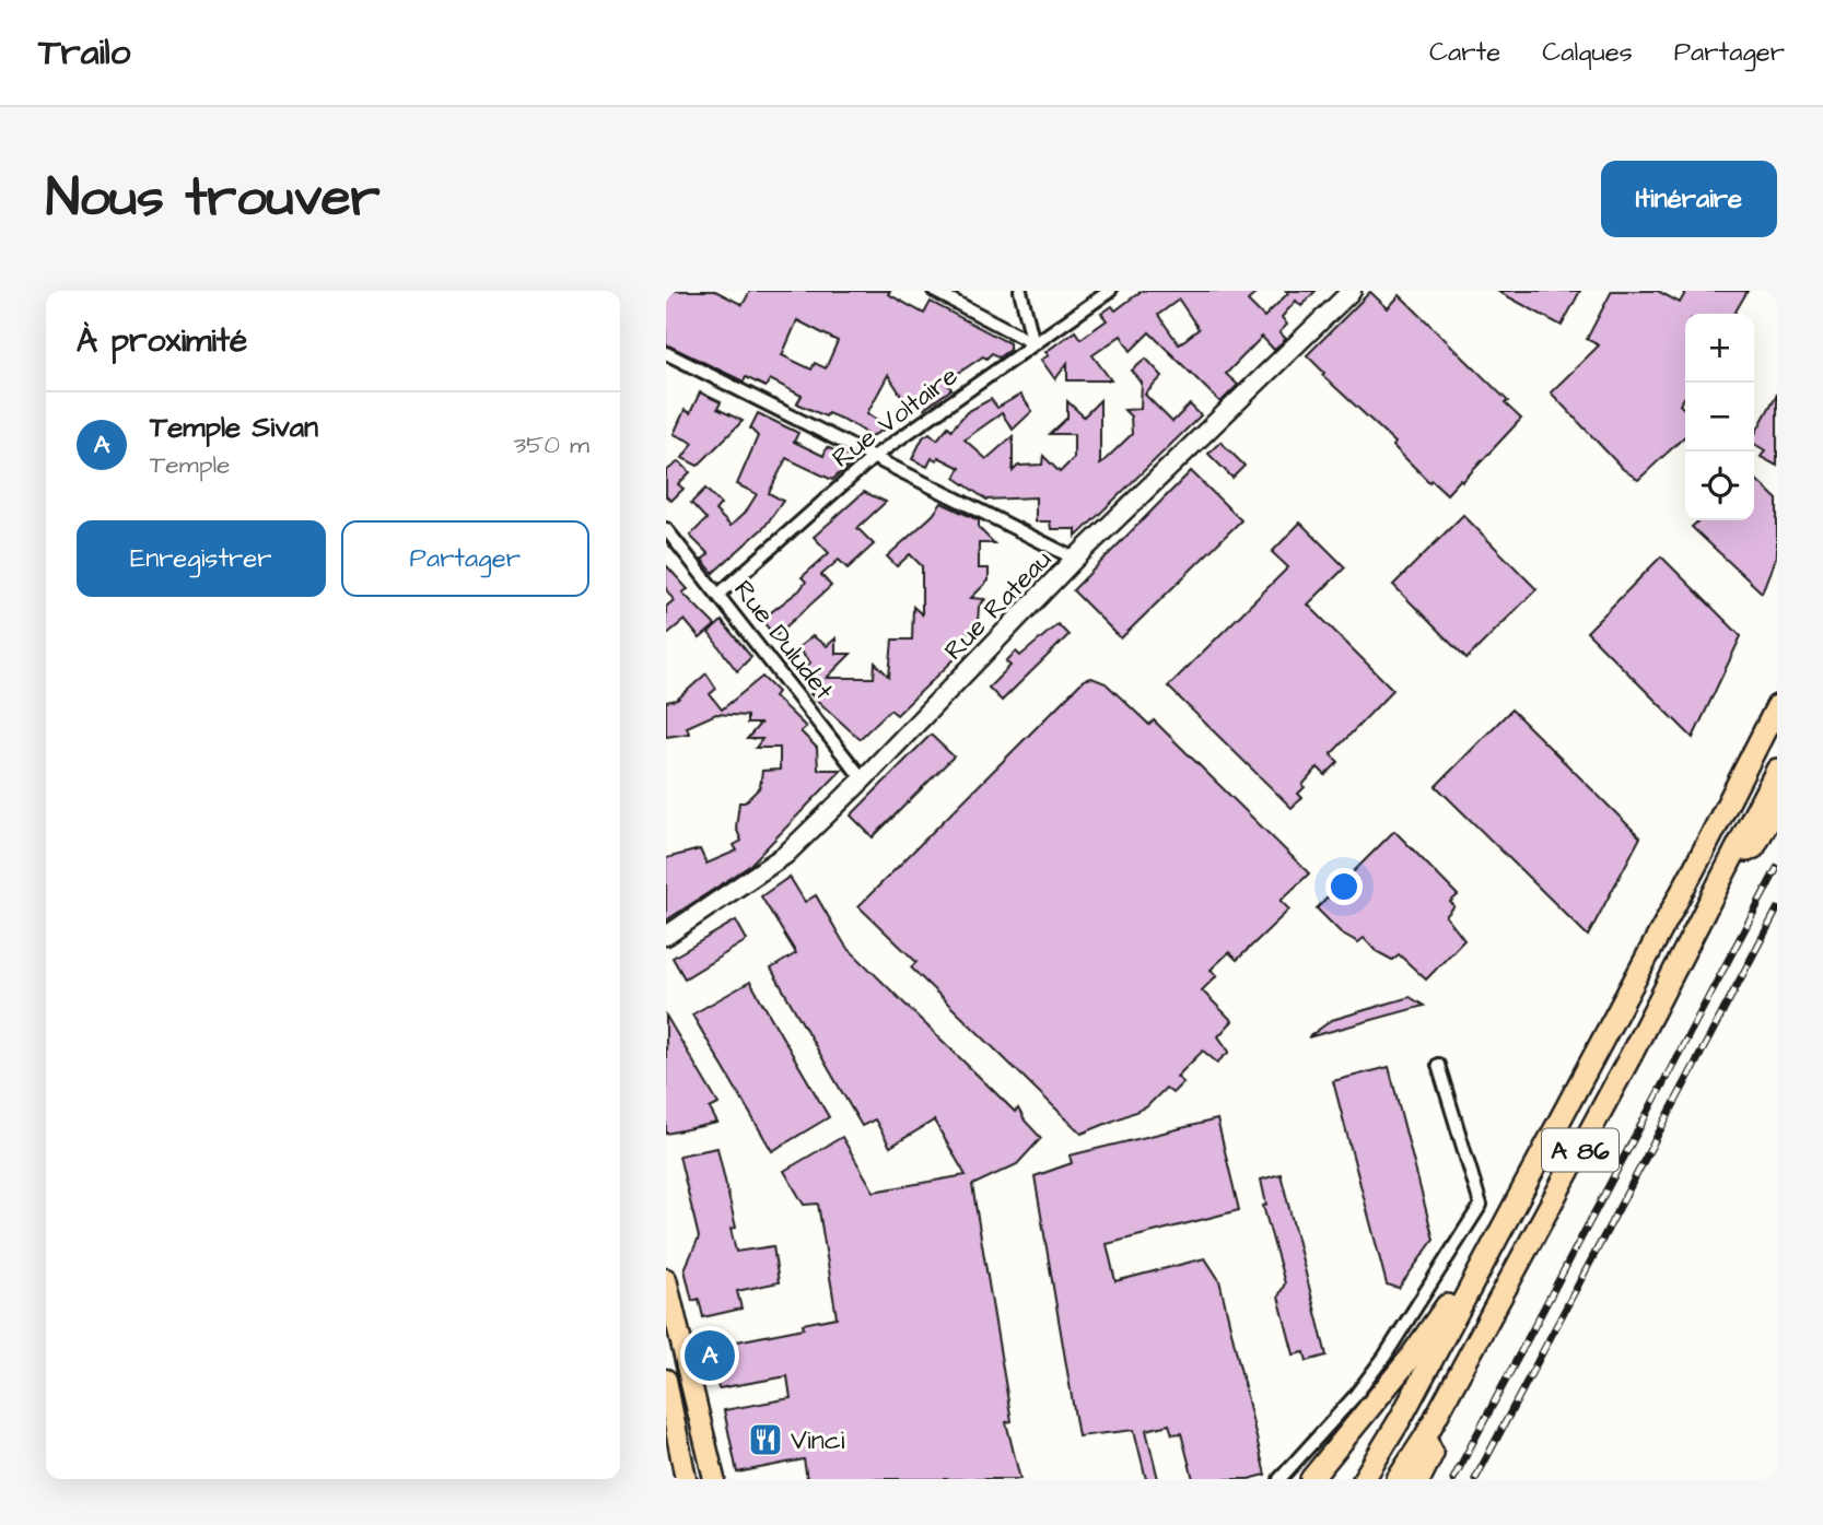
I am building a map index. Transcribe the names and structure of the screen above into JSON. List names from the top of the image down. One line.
{"streets":{"highway":["A 86"],"street":["Rue Voltaire","Rue Rateau","Rue Duludet"]},"crossings":[["Rue Voltaire","Rue Duludet"],["Rue Rateau","Rue Duludet"]],"places":{"restaurant":["Vinci"]},"page":{"header":"Trailo","nav":["Carte","Calques","Partager"],"buttons":["Itinéraire",["Enregistrer","Partager"]],"title":"Nous trouver","heading":"À proximité","map_buttons":["+","−"],"list":[{"mark":"A","name":"Temple Sivan","note":"Temple","value":"350 m"}],"pins":"A"}}
